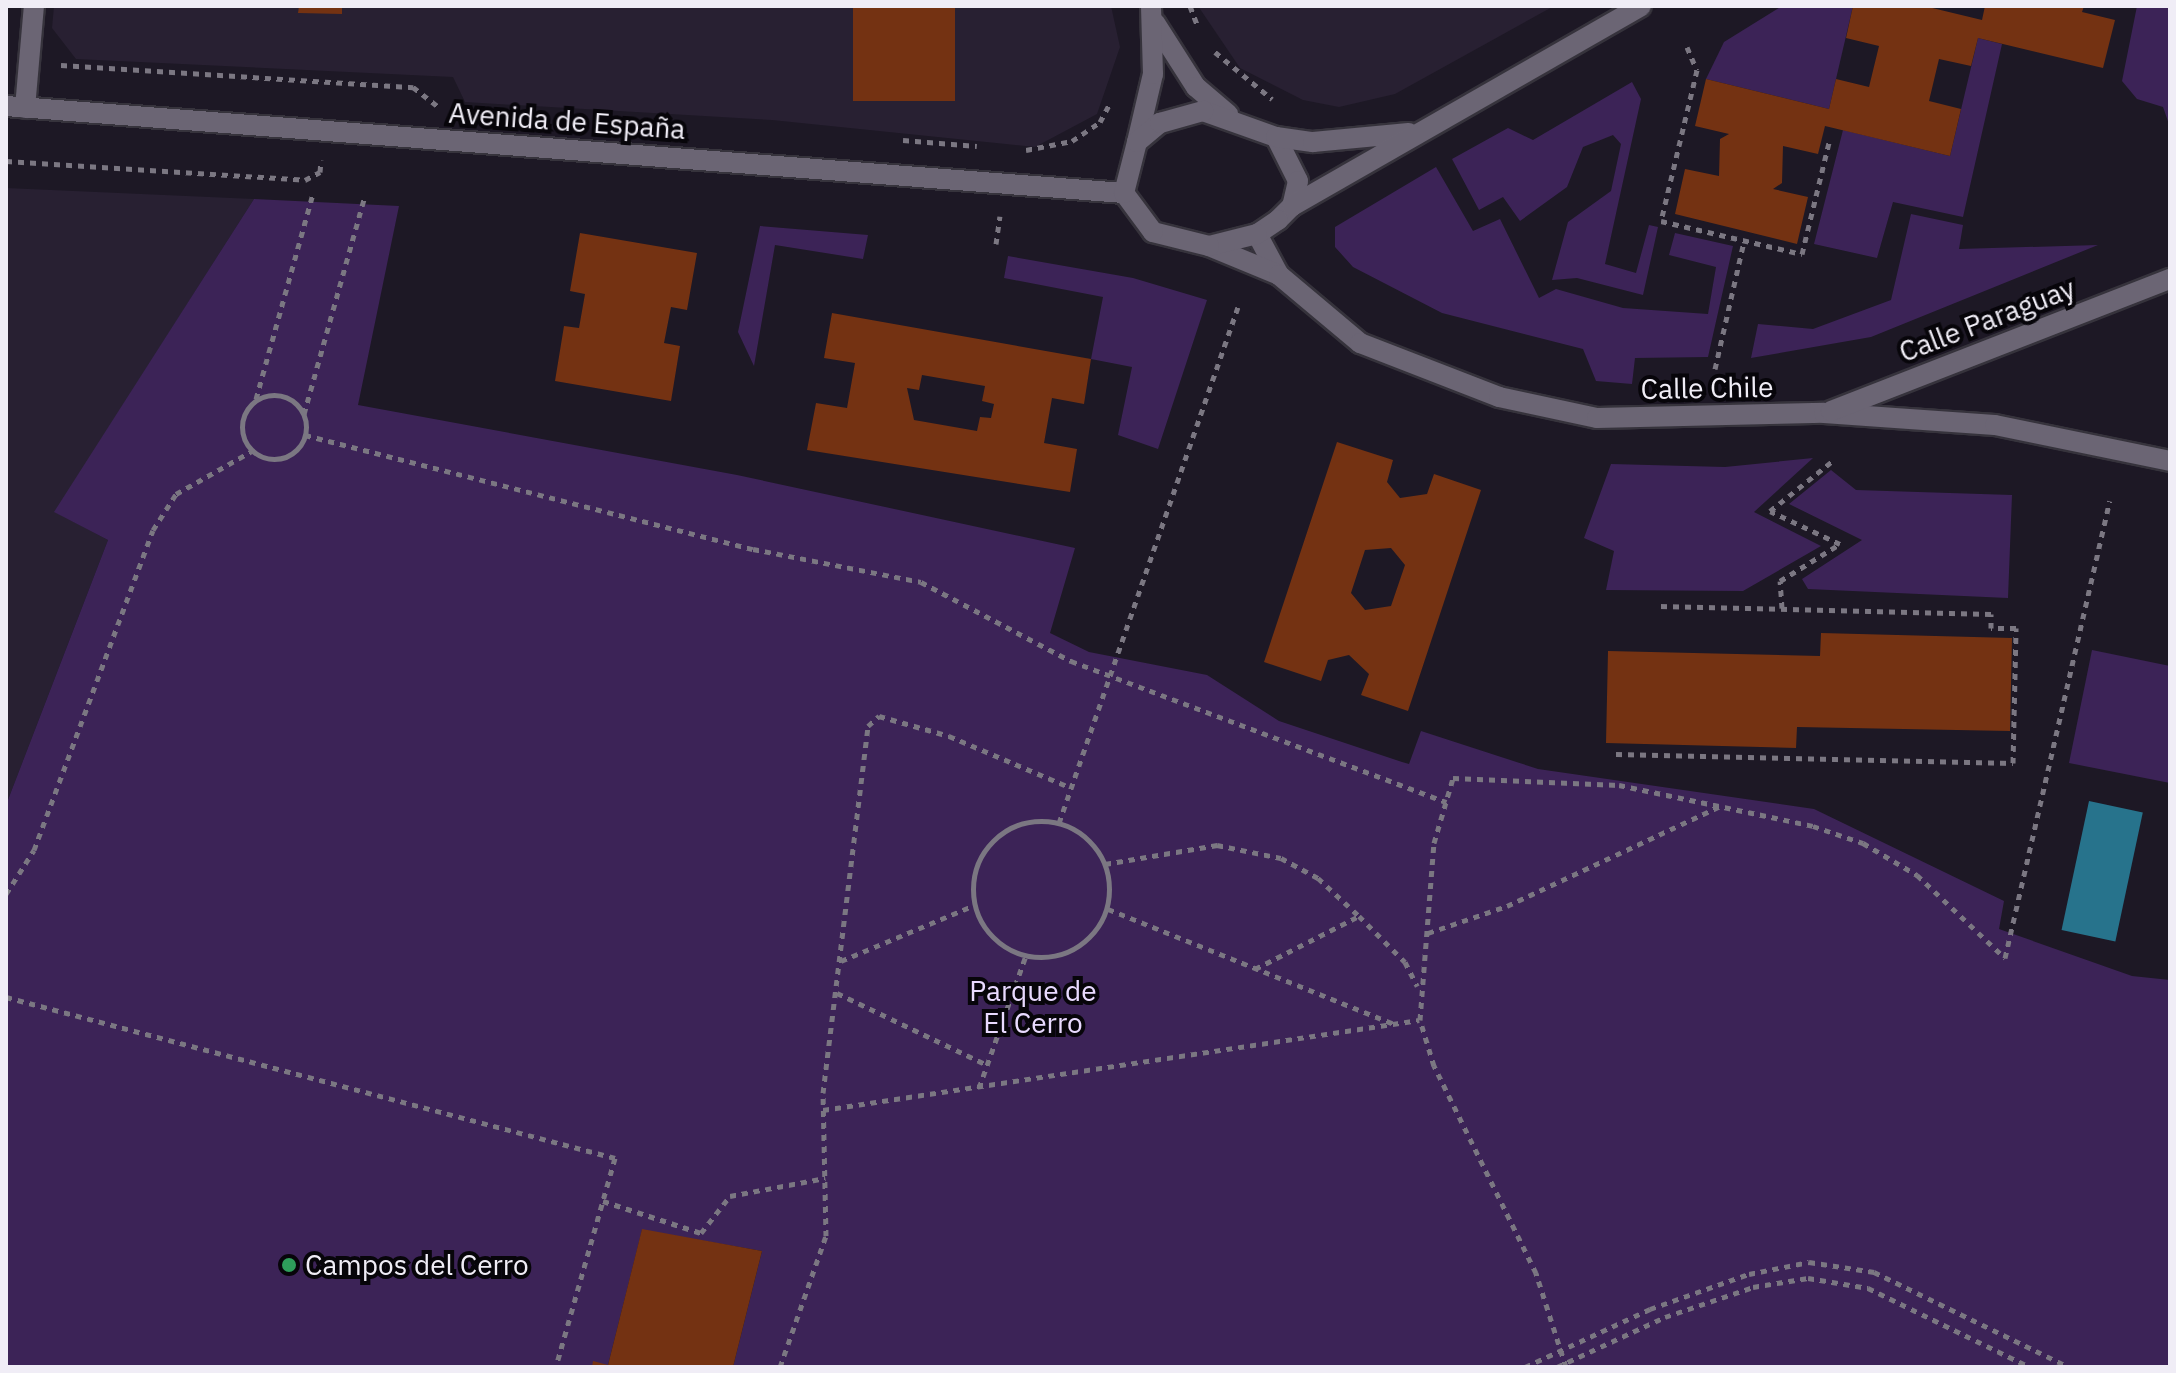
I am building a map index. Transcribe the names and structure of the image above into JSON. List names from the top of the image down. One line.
{"streets":{"street":["Avenida de España","Calle Paraguay","Calle Chile"]},"crossings":[["Avenida de España","Calle Chile"],["Calle Paraguay","Calle Chile"]],"parks":["Parque de El Cerro"],"places":["Campos del Cerro"]}
